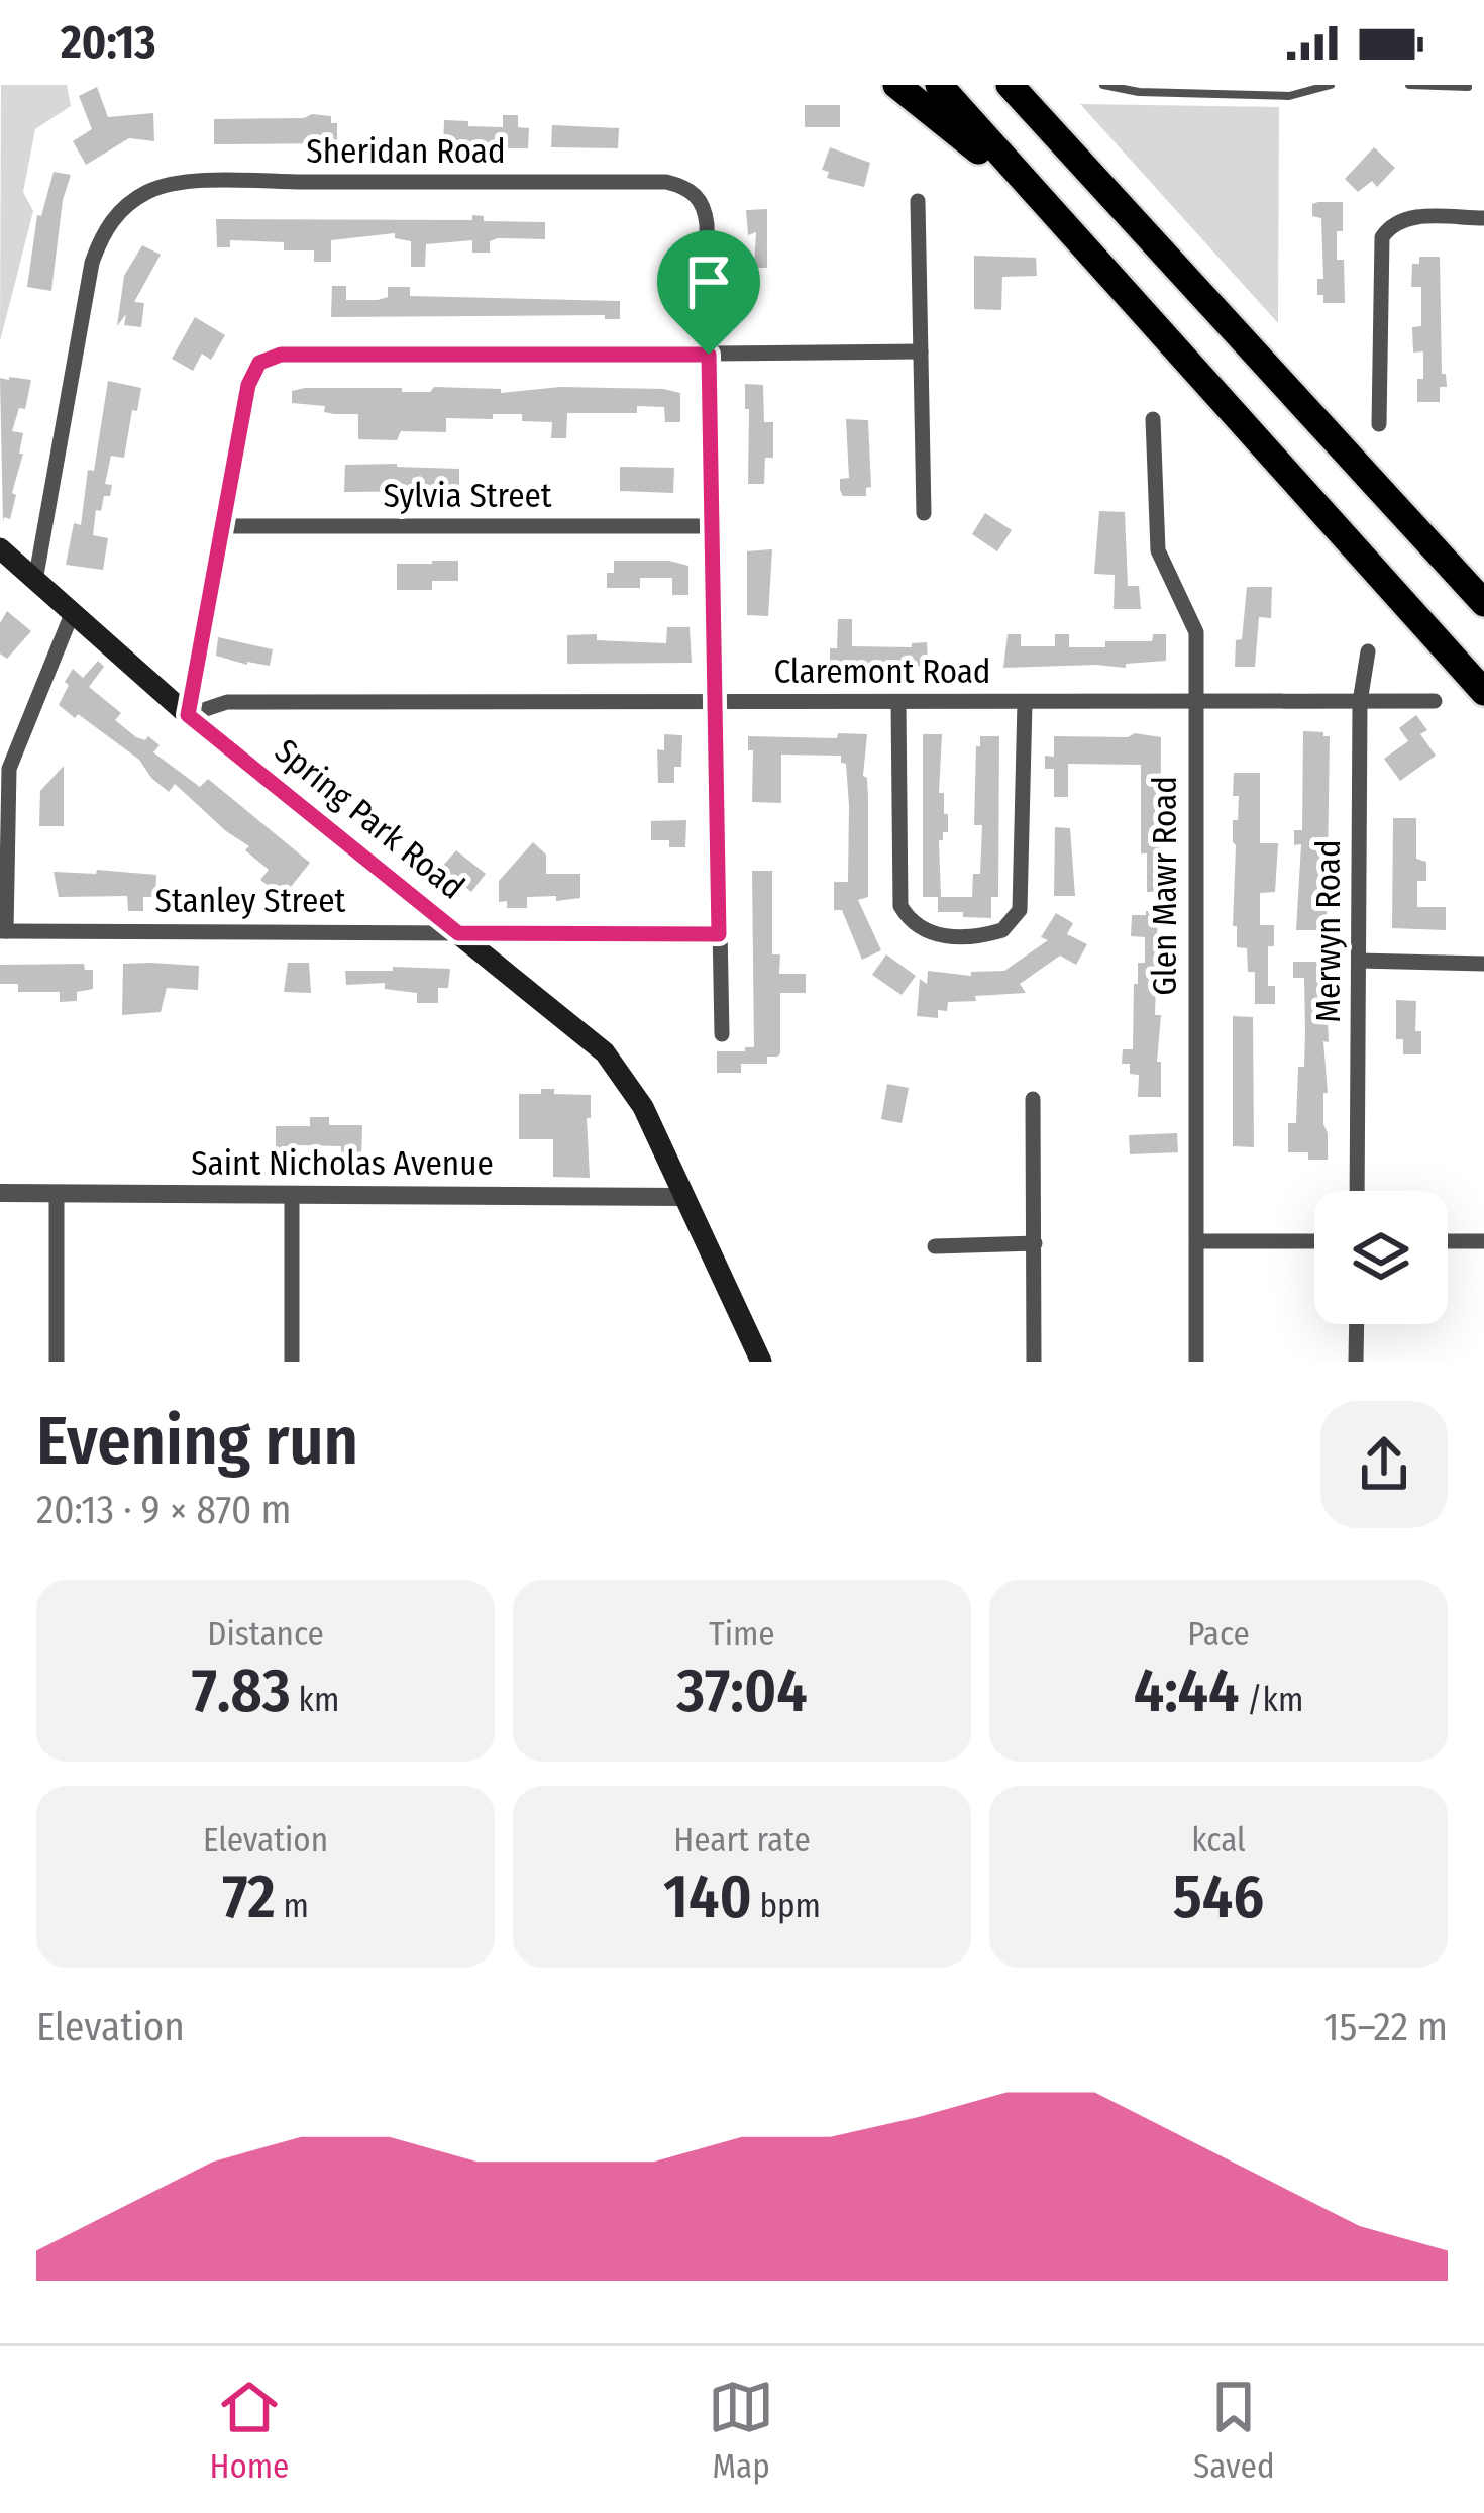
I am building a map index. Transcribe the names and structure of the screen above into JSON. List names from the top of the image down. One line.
{"streets":{"main road":["Spring Park Road"],"street":["Sheridan Road","Sylvia Street","Claremont Road","Glen Mawr Road","Stanley Street","Merwyn Road","Saint Nicholas Avenue"]},"crossings":[["Sheridan Road","Spring Park Road"],["Claremont Road","Spring Park Road"],["Claremont Road","Glen Mawr Road"],["Claremont Road","Merwyn Road"],["Spring Park Road","Stanley Street"],["Spring Park Road","Saint Nicholas Avenue"]],"page":{"status":"20:13","heading":["Evening run","20:13 · 9 × 870 m"],"stats":[["Distance","7.83 km"],["Time","37:04"],["Pace","4:44 /km"],["Elevation","72 m"],["Heart rate","140 bpm"],["kcal","546"]],"chart":["Elevation","15–22 m"],"tabs":["Home","Map","Saved"]}}
